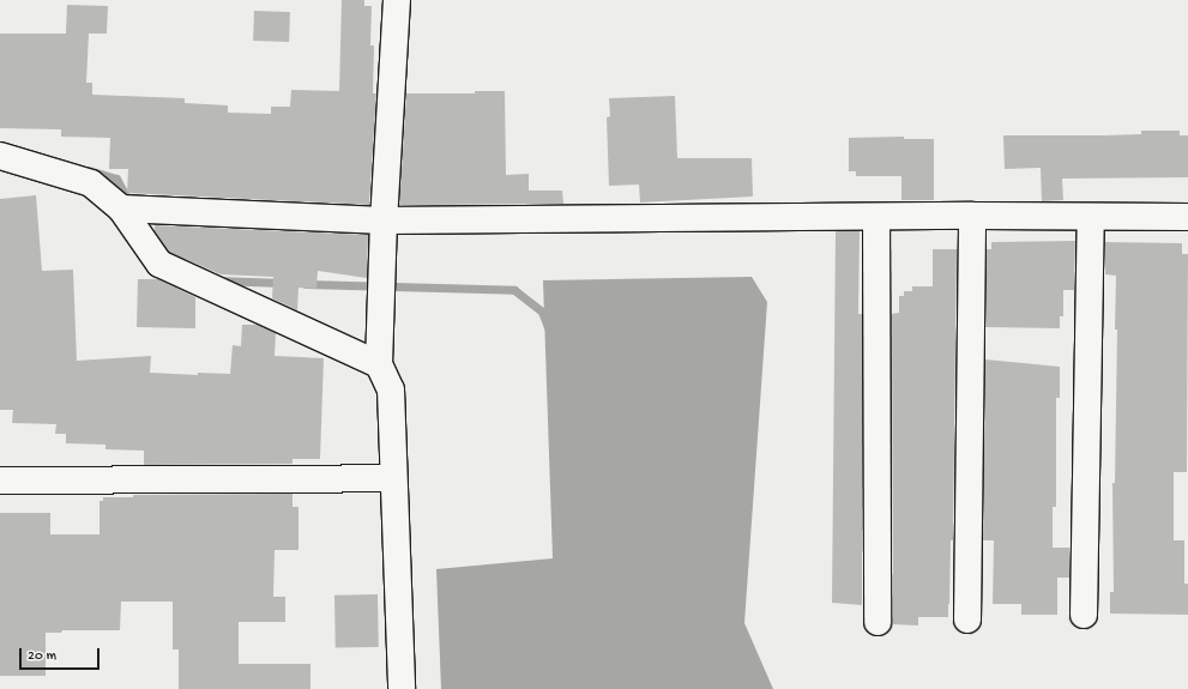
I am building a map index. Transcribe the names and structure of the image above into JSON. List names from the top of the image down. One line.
{"scale_bar":"20 m"}
